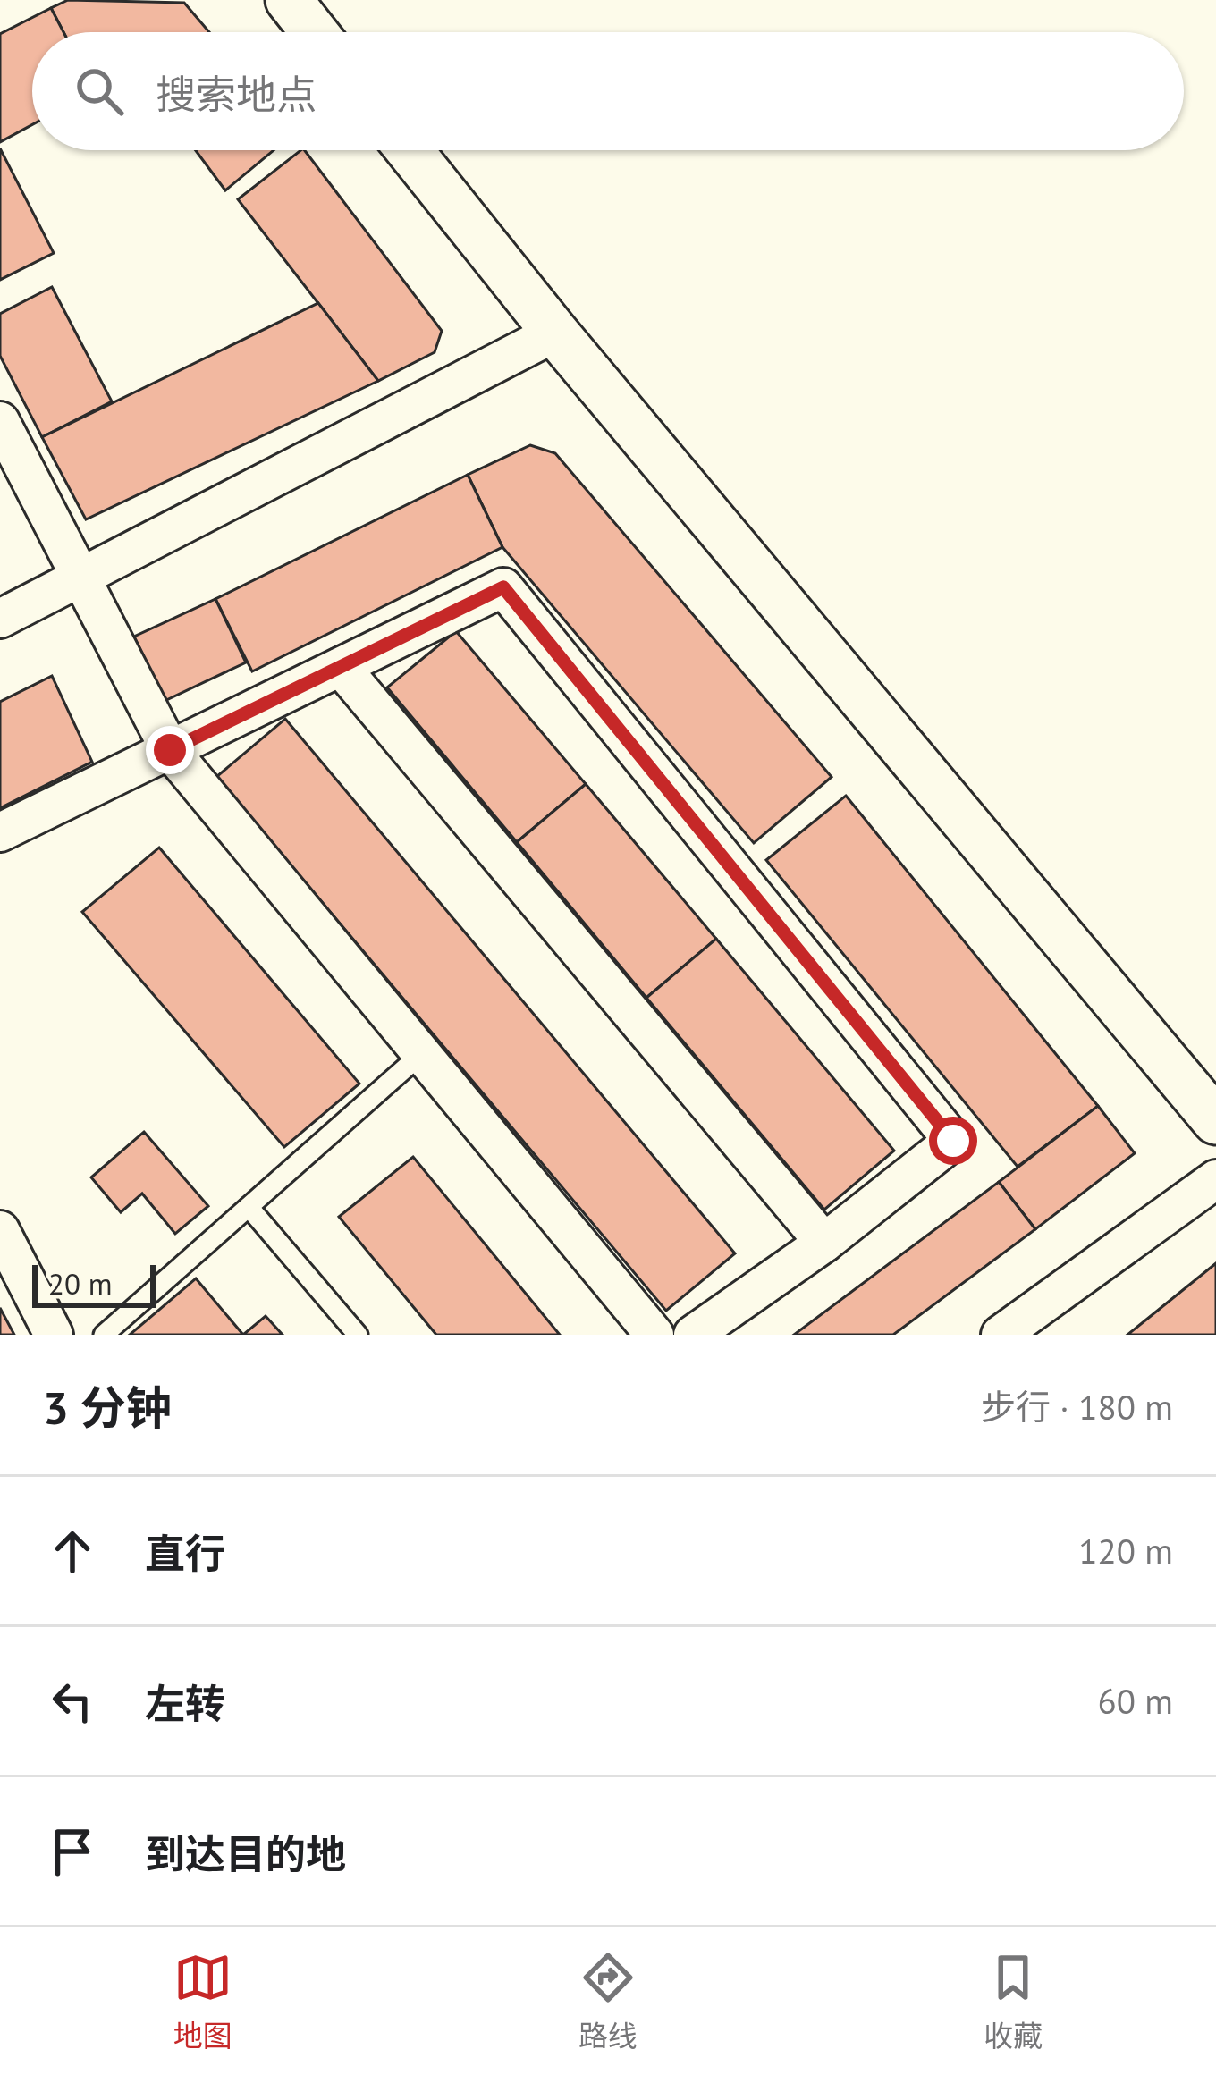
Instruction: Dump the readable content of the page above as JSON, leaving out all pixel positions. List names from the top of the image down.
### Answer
{
  "scale_bar": "20 m",
  "page": {
    "search": "搜索地点",
    "scale": "20 m",
    "heading": ["3 分钟", "步行 · 180 m"],
    "list": [
      ["直行", "120 m"],
      ["左转", "60 m"],
      "到达目的地"
    ],
    "nav": ["地图", "路线", "收藏"]
  }
}
